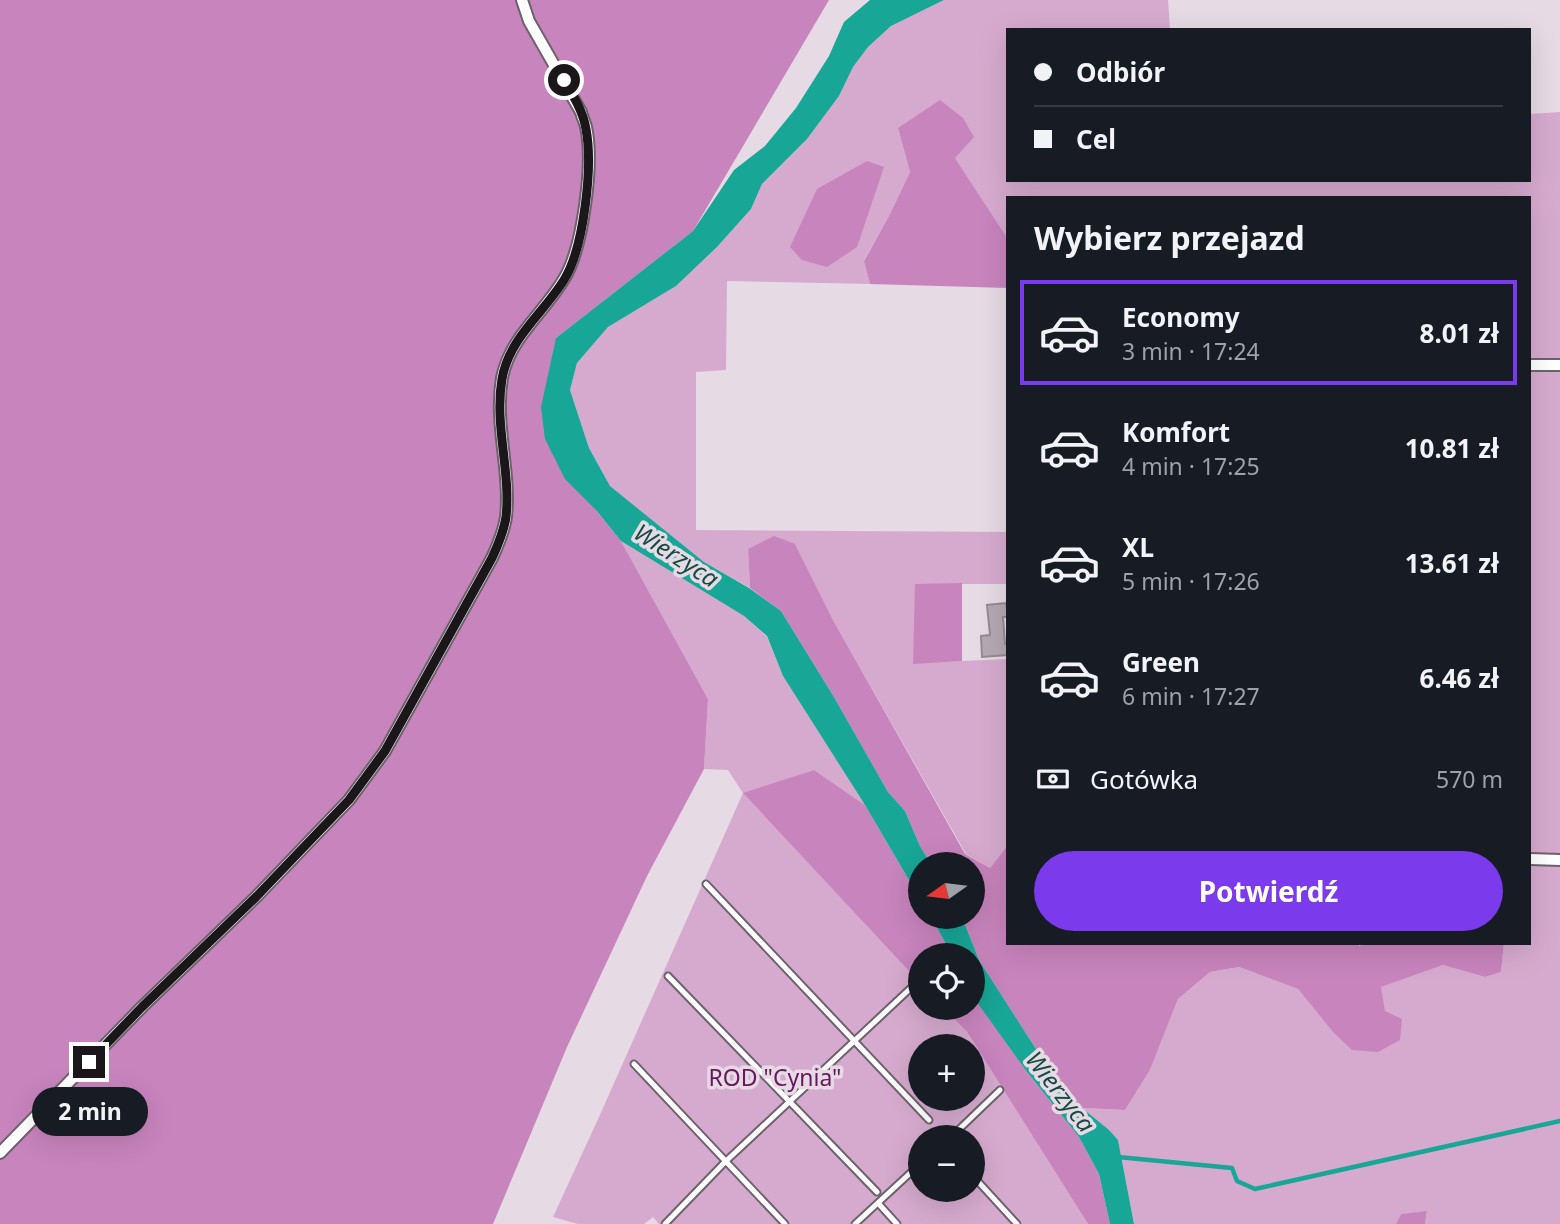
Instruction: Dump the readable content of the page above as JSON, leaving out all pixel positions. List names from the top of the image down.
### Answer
{
  "water": ["Wierzyca"],
  "parks": ["ROD \"Cynia\""],
  "north": "left",
  "page": {
    "banner": ["Odbiór", "Cel"],
    "heading": "Wybierz przejazd",
    "list": [
      {
        "name": "Economy",
        "note": "3 min · 17:24",
        "value": "8.01 zł"
      },
      {
        "name": "Komfort",
        "note": "4 min · 17:25",
        "value": "10.81 zł"
      },
      {
        "name": "XL",
        "note": "5 min · 17:26",
        "value": "13.61 zł"
      },
      {
        "name": "Green",
        "note": "6 min · 17:27",
        "value": "6.46 zł"
      }
    ],
    "pay": ["Gotówka", "570 m"],
    "buttons": "Potwierdź",
    "map_buttons": ["+", "−"],
    "bubble": "2 min"
  }
}
